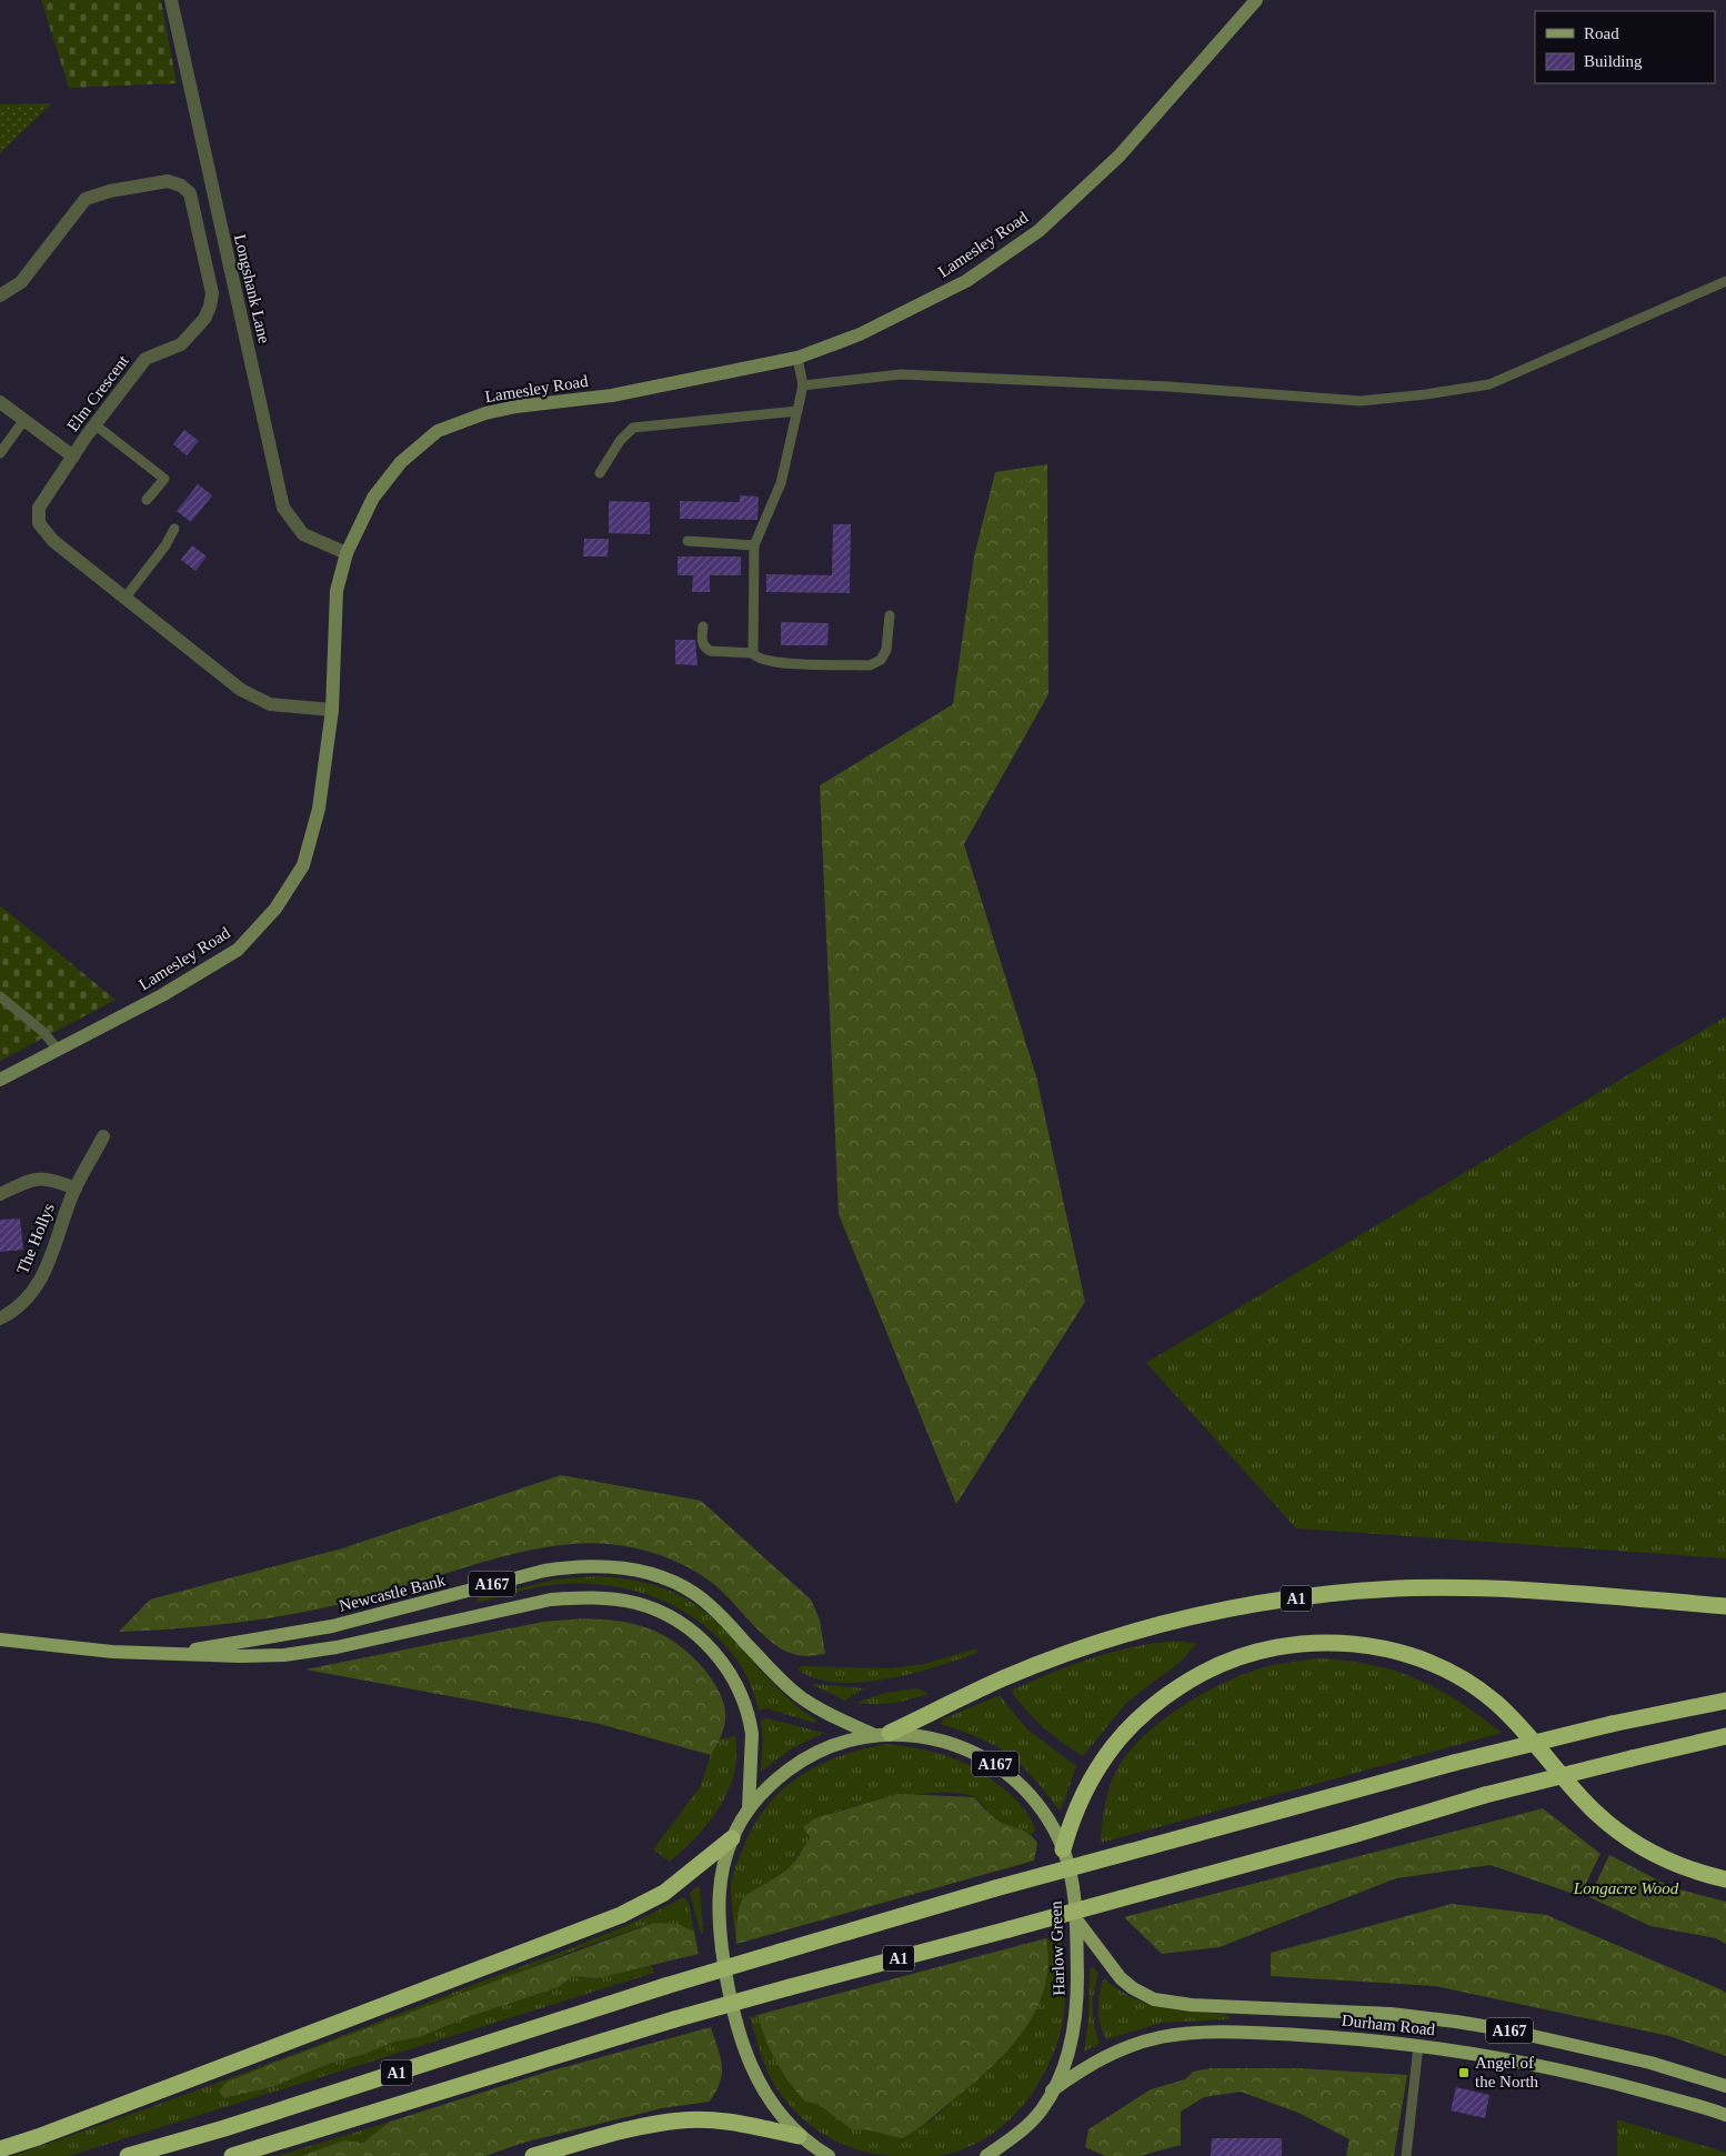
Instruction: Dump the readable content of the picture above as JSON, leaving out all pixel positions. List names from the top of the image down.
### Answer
{
  "streets": {
    "highway": ["A1"],
    "main road": [
      "A167",
      "Newcastle Bank",
      "Harlow Green",
      "Durham Road"
    ],
    "street": [
      "Lamesley Road",
      "Longshank Lane",
      "Elm Crescent",
      "The Hollys"
    ]
  },
  "crossings": [
    ["Lamesley Road", "Longshank Lane"],
    ["Lamesley Road", "Elm Crescent"],
    ["Newcastle Bank", "Harlow Green"],
    ["A1", "Harlow Green"],
    ["Harlow Green", "Durham Road"]
  ],
  "parks": ["Longacre Wood"],
  "places": {
    "transit": ["Angel of the North"]
  },
  "legend": ["Road", "Building"]
}
